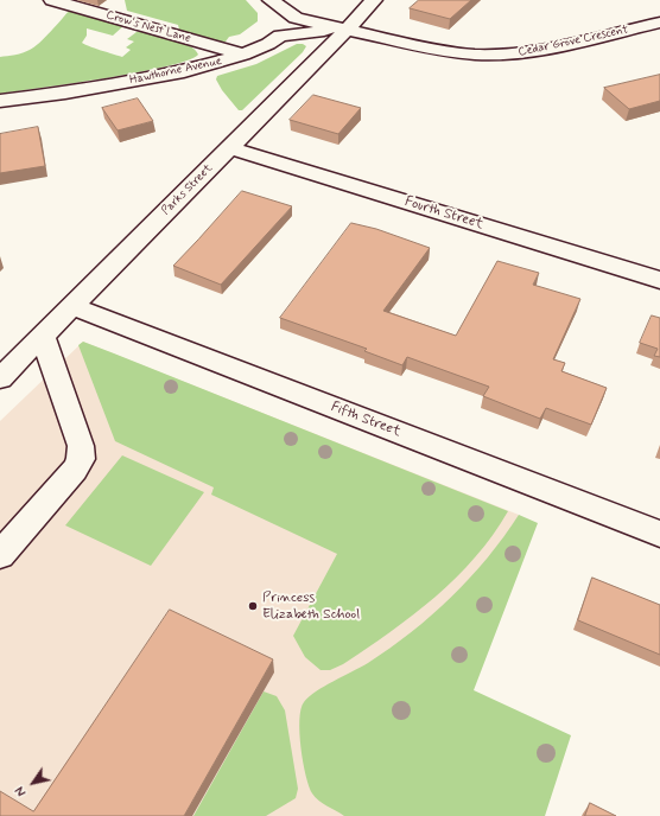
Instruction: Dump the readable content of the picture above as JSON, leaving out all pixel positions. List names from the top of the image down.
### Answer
{
  "streets": {
    "street": [
      "Crow's Nest Lane",
      "Cedar Grove Crescent",
      "Hawthorne Avenue",
      "Parks Street",
      "Fourth Street",
      "Fifth Street"
    ]
  },
  "crossings": [
    ["Crow's Nest Lane", "Hawthorne Avenue"],
    ["Cedar Grove Crescent", "Hawthorne Avenue"],
    ["Cedar Grove Crescent", "Parks Street"],
    ["Hawthorne Avenue", "Parks Street"],
    ["Parks Street", "Fourth Street"],
    ["Parks Street", "Fifth Street"]
  ],
  "places": ["Princess Elizabeth School"],
  "north": "bottom left"
}
